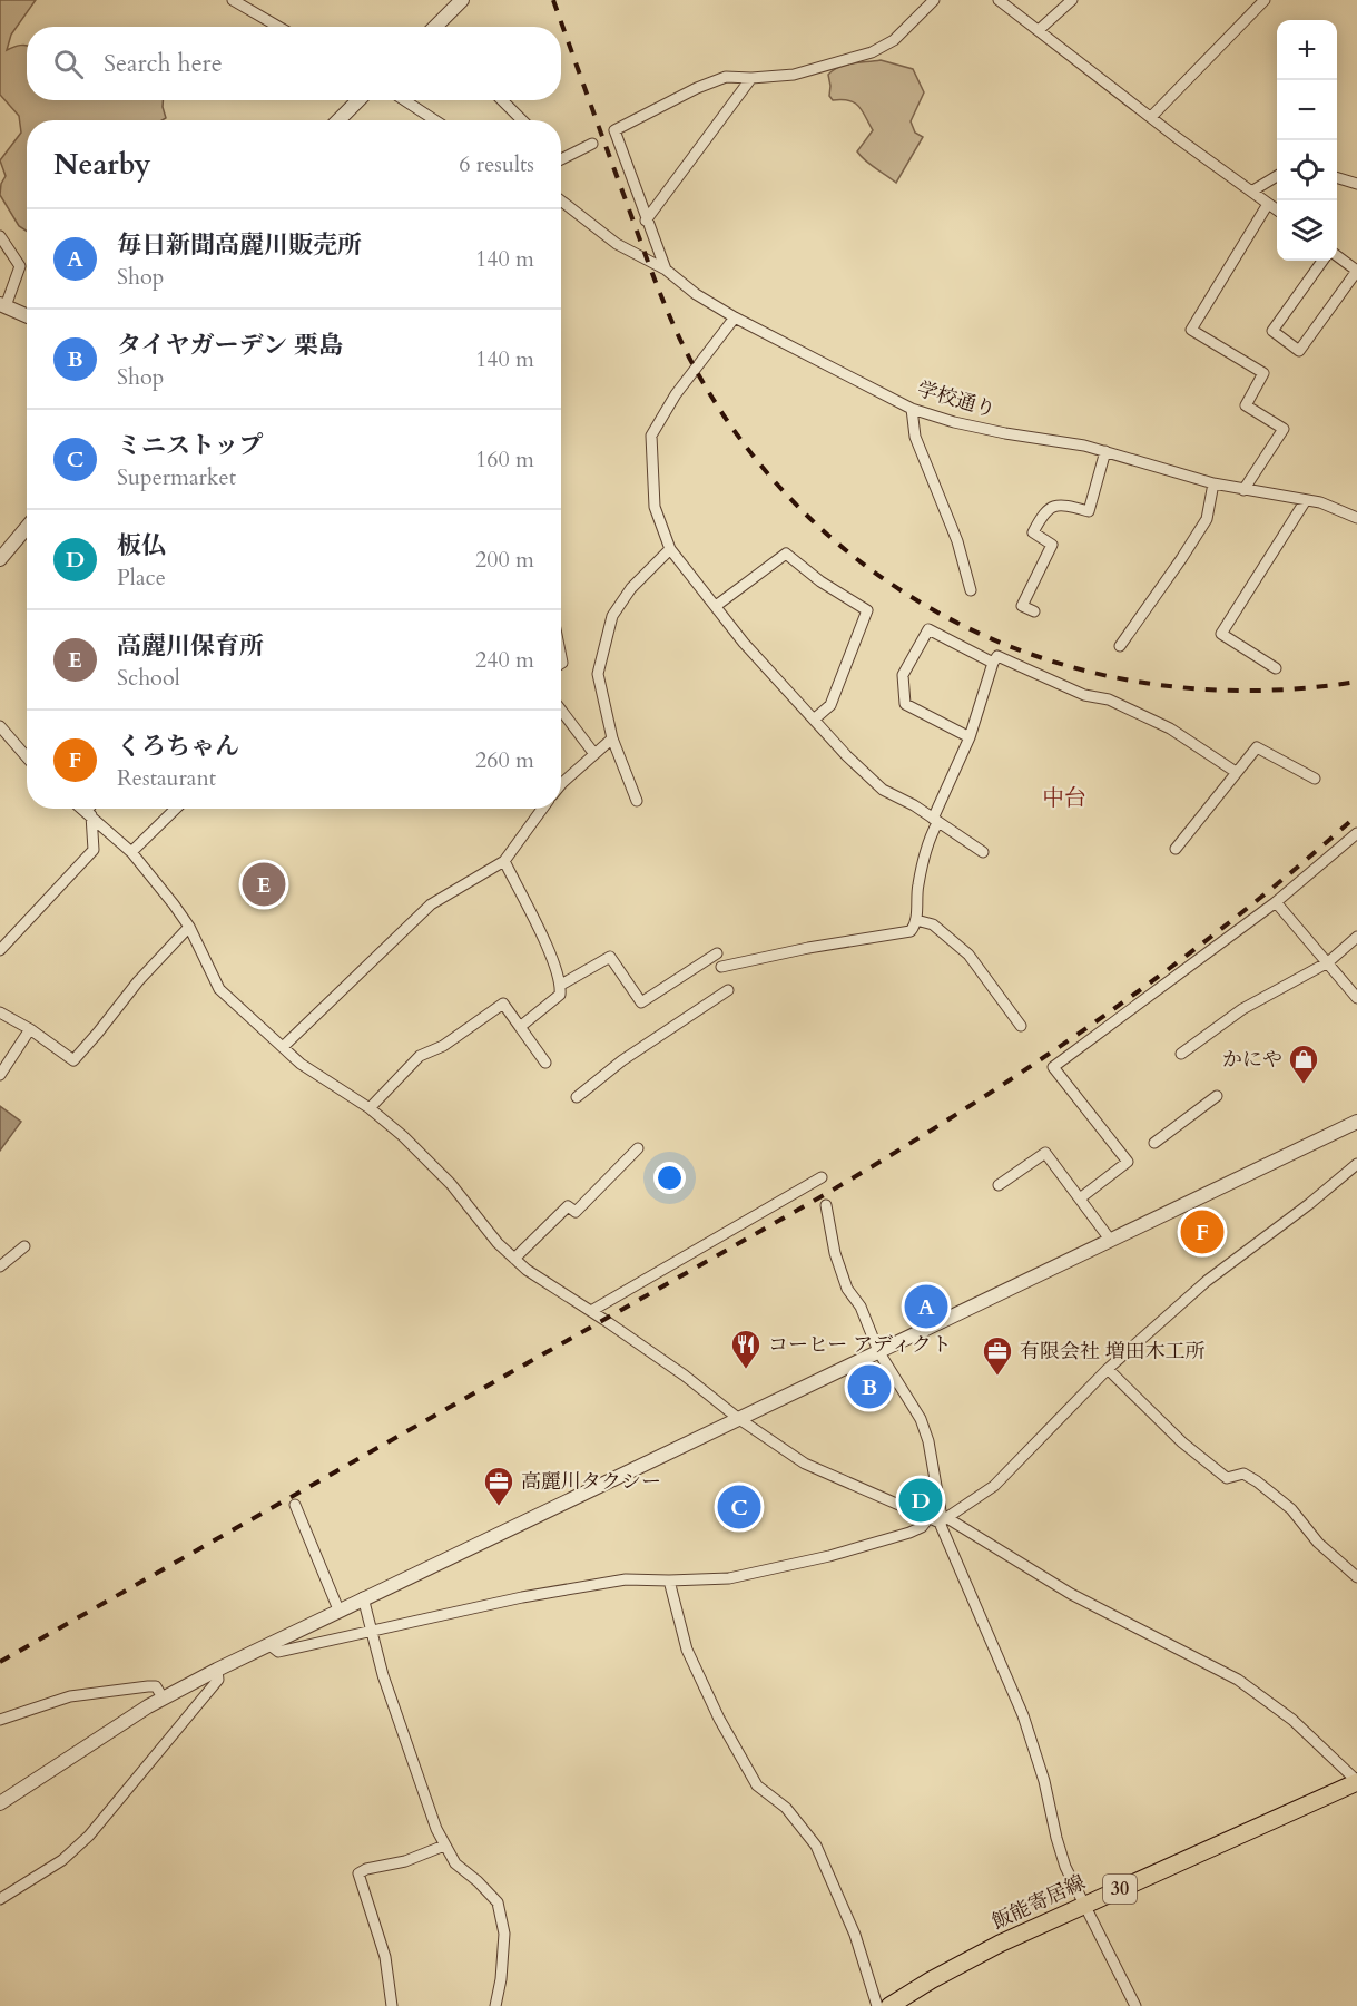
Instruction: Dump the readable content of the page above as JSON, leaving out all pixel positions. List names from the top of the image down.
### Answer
{
  "streets": {
    "main road": ["30", "飯能寄居線"],
    "street": ["学校通り"]
  },
  "districts": ["中台"],
  "places": {
    "shop": ["かにや"],
    "restaurant": ["コーヒー アディクト"],
    "office": ["有限会社 増田木工所", "高麗川タクシー"]
  },
  "page": {
    "map_buttons": ["+", "−"],
    "search": "Search here",
    "heading": ["Nearby", "6 results"],
    "list": [
      {
        "mark": "A",
        "name": "毎日新聞高麗川販売所",
        "note": "Shop",
        "value": "140 m"
      },
      {
        "mark": "B",
        "name": "タイヤガーデン 栗島",
        "note": "Shop",
        "value": "140 m"
      },
      {
        "mark": "C",
        "name": "ミニストップ",
        "note": "Supermarket",
        "value": "160 m"
      },
      {
        "mark": "D",
        "name": "板仏",
        "note": "Place",
        "value": "200 m"
      },
      {
        "mark": "E",
        "name": "高麗川保育所",
        "note": "School",
        "value": "240 m"
      },
      {
        "mark": "F",
        "name": "くろちゃん",
        "note": "Restaurant",
        "value": "260 m"
      }
    ],
    "pins": [
      "E",
      "F",
      "A",
      "B",
      "D",
      "C"
    ]
  }
}
